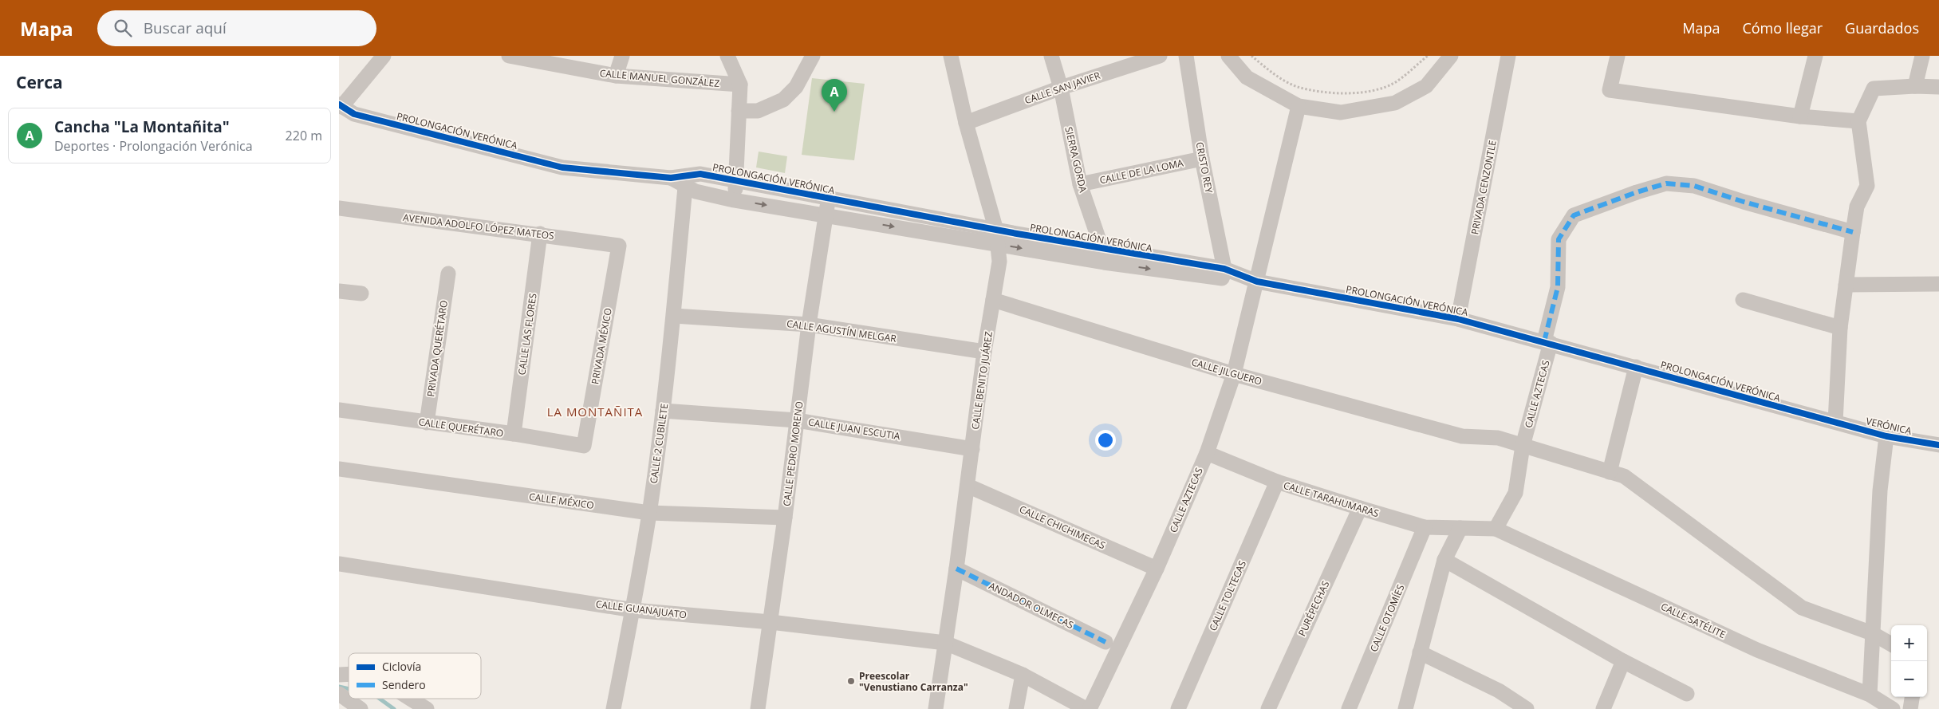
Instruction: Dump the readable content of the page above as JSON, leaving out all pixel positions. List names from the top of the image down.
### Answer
{
  "streets": {
    "street": [
      "CALLE MANUEL GONZÁLEZ",
      "CALLE SAN JAVIER",
      "PROLONGACIÓN VERÓNICA",
      "SIERRA GORDA",
      "CRISTO REY",
      "CALLE DE LA LOMA",
      "PRIVADA CENZONTLE",
      "AVENIDA ADOLFO LÓPEZ MATEOS",
      "CALLE AGUSTÍN MELGAR",
      "CALLE LAS FLORES",
      "PRIVADA MÉXICO",
      "PRIVADA QUERÉTARO",
      "CALLE JILGUERO",
      "CALLE BENITO JUÁREZ",
      "CALLE AZTECAS",
      "VERÓNICA",
      "CALLE QUERÉTARO",
      "CALLE JUAN ESCUTIA",
      "CALLE 2 CUBILETE",
      "CALLE PEDRO MORENO",
      "CALLE TARAHUMARAS",
      "CALLE MÉXICO",
      "CALLE CHICHIMECAS",
      "CALLE TOLTECAS",
      "ANDADOR OLMECAS",
      "PURÉPECHAS",
      "CALLE GUANAJUATO",
      "CALLE OTOMÍES",
      "CALLE SATÉLITE"
    ]
  },
  "crossings": [
    ["CALLE SAN JAVIER", "SIERRA GORDA"],
    ["CALLE SAN JAVIER", "CALLE BENITO JUÁREZ"],
    ["PROLONGACIÓN VERÓNICA", "SIERRA GORDA"],
    ["PROLONGACIÓN VERÓNICA", "CRISTO REY"],
    ["PROLONGACIÓN VERÓNICA", "PRIVADA CENZONTLE"],
    ["PROLONGACIÓN VERÓNICA", "CALLE BENITO JUÁREZ"],
    ["PROLONGACIÓN VERÓNICA", "CALLE AZTECAS"],
    ["PROLONGACIÓN VERÓNICA", "VERÓNICA"],
    ["PROLONGACIÓN VERÓNICA", "CALLE 2 CUBILETE"],
    ["PROLONGACIÓN VERÓNICA", "CALLE PEDRO MORENO"],
    ["SIERRA GORDA", "CALLE DE LA LOMA"],
    ["CRISTO REY", "CALLE DE LA LOMA"],
    ["AVENIDA ADOLFO LÓPEZ MATEOS", "CALLE LAS FLORES"],
    ["AVENIDA ADOLFO LÓPEZ MATEOS", "PRIVADA MÉXICO"],
    ["CALLE AGUSTÍN MELGAR", "CALLE BENITO JUÁREZ"],
    ["CALLE AGUSTÍN MELGAR", "CALLE 2 CUBILETE"],
    ["CALLE AGUSTÍN MELGAR", "CALLE PEDRO MORENO"],
    ["CALLE LAS FLORES", "CALLE QUERÉTARO"],
    ["PRIVADA MÉXICO", "CALLE QUERÉTARO"],
    ["PRIVADA QUERÉTARO", "CALLE QUERÉTARO"],
    ["CALLE JILGUERO", "CALLE BENITO JUÁREZ"],
    ["CALLE JILGUERO", "CALLE AZTECAS"],
    ["CALLE BENITO JUÁREZ", "CALLE JUAN ESCUTIA"],
    ["CALLE BENITO JUÁREZ", "CALLE CHICHIMECAS"],
    ["CALLE BENITO JUÁREZ", "ANDADOR OLMECAS"],
    ["CALLE BENITO JUÁREZ", "CALLE GUANAJUATO"],
    ["CALLE AZTECAS", "CALLE TARAHUMARAS"],
    ["CALLE AZTECAS", "CALLE CHICHIMECAS"],
    ["CALLE AZTECAS", "CALLE SATÉLITE"],
    ["CALLE JUAN ESCUTIA", "CALLE 2 CUBILETE"],
    ["CALLE JUAN ESCUTIA", "CALLE PEDRO MORENO"],
    ["CALLE 2 CUBILETE", "CALLE MÉXICO"],
    ["CALLE 2 CUBILETE", "CALLE GUANAJUATO"],
    ["CALLE PEDRO MORENO", "CALLE MÉXICO"],
    ["CALLE PEDRO MORENO", "CALLE GUANAJUATO"],
    ["CALLE TARAHUMARAS", "CALLE TOLTECAS"],
    ["CALLE TARAHUMARAS", "PURÉPECHAS"],
    ["CALLE TARAHUMARAS", "CALLE OTOMÍES"]
  ],
  "districts": ["LA MONTAÑITA"],
  "places": ["Preescolar \"Venustiano Carranza\""],
  "legend": ["Ciclovía", "Sendero"],
  "page": {
    "header": "Mapa",
    "search": "Buscar aquí",
    "nav": ["Mapa", "Cómo llegar", "Guardados"],
    "heading": "Cerca",
    "pins": "A",
    "list": [
      {
        "mark": "A",
        "name": "Cancha \"La Montañita\"",
        "note": "Deportes · Prolongación Verónica",
        "value": "220 m"
      }
    ],
    "map_buttons": ["+", "−"]
  }
}
